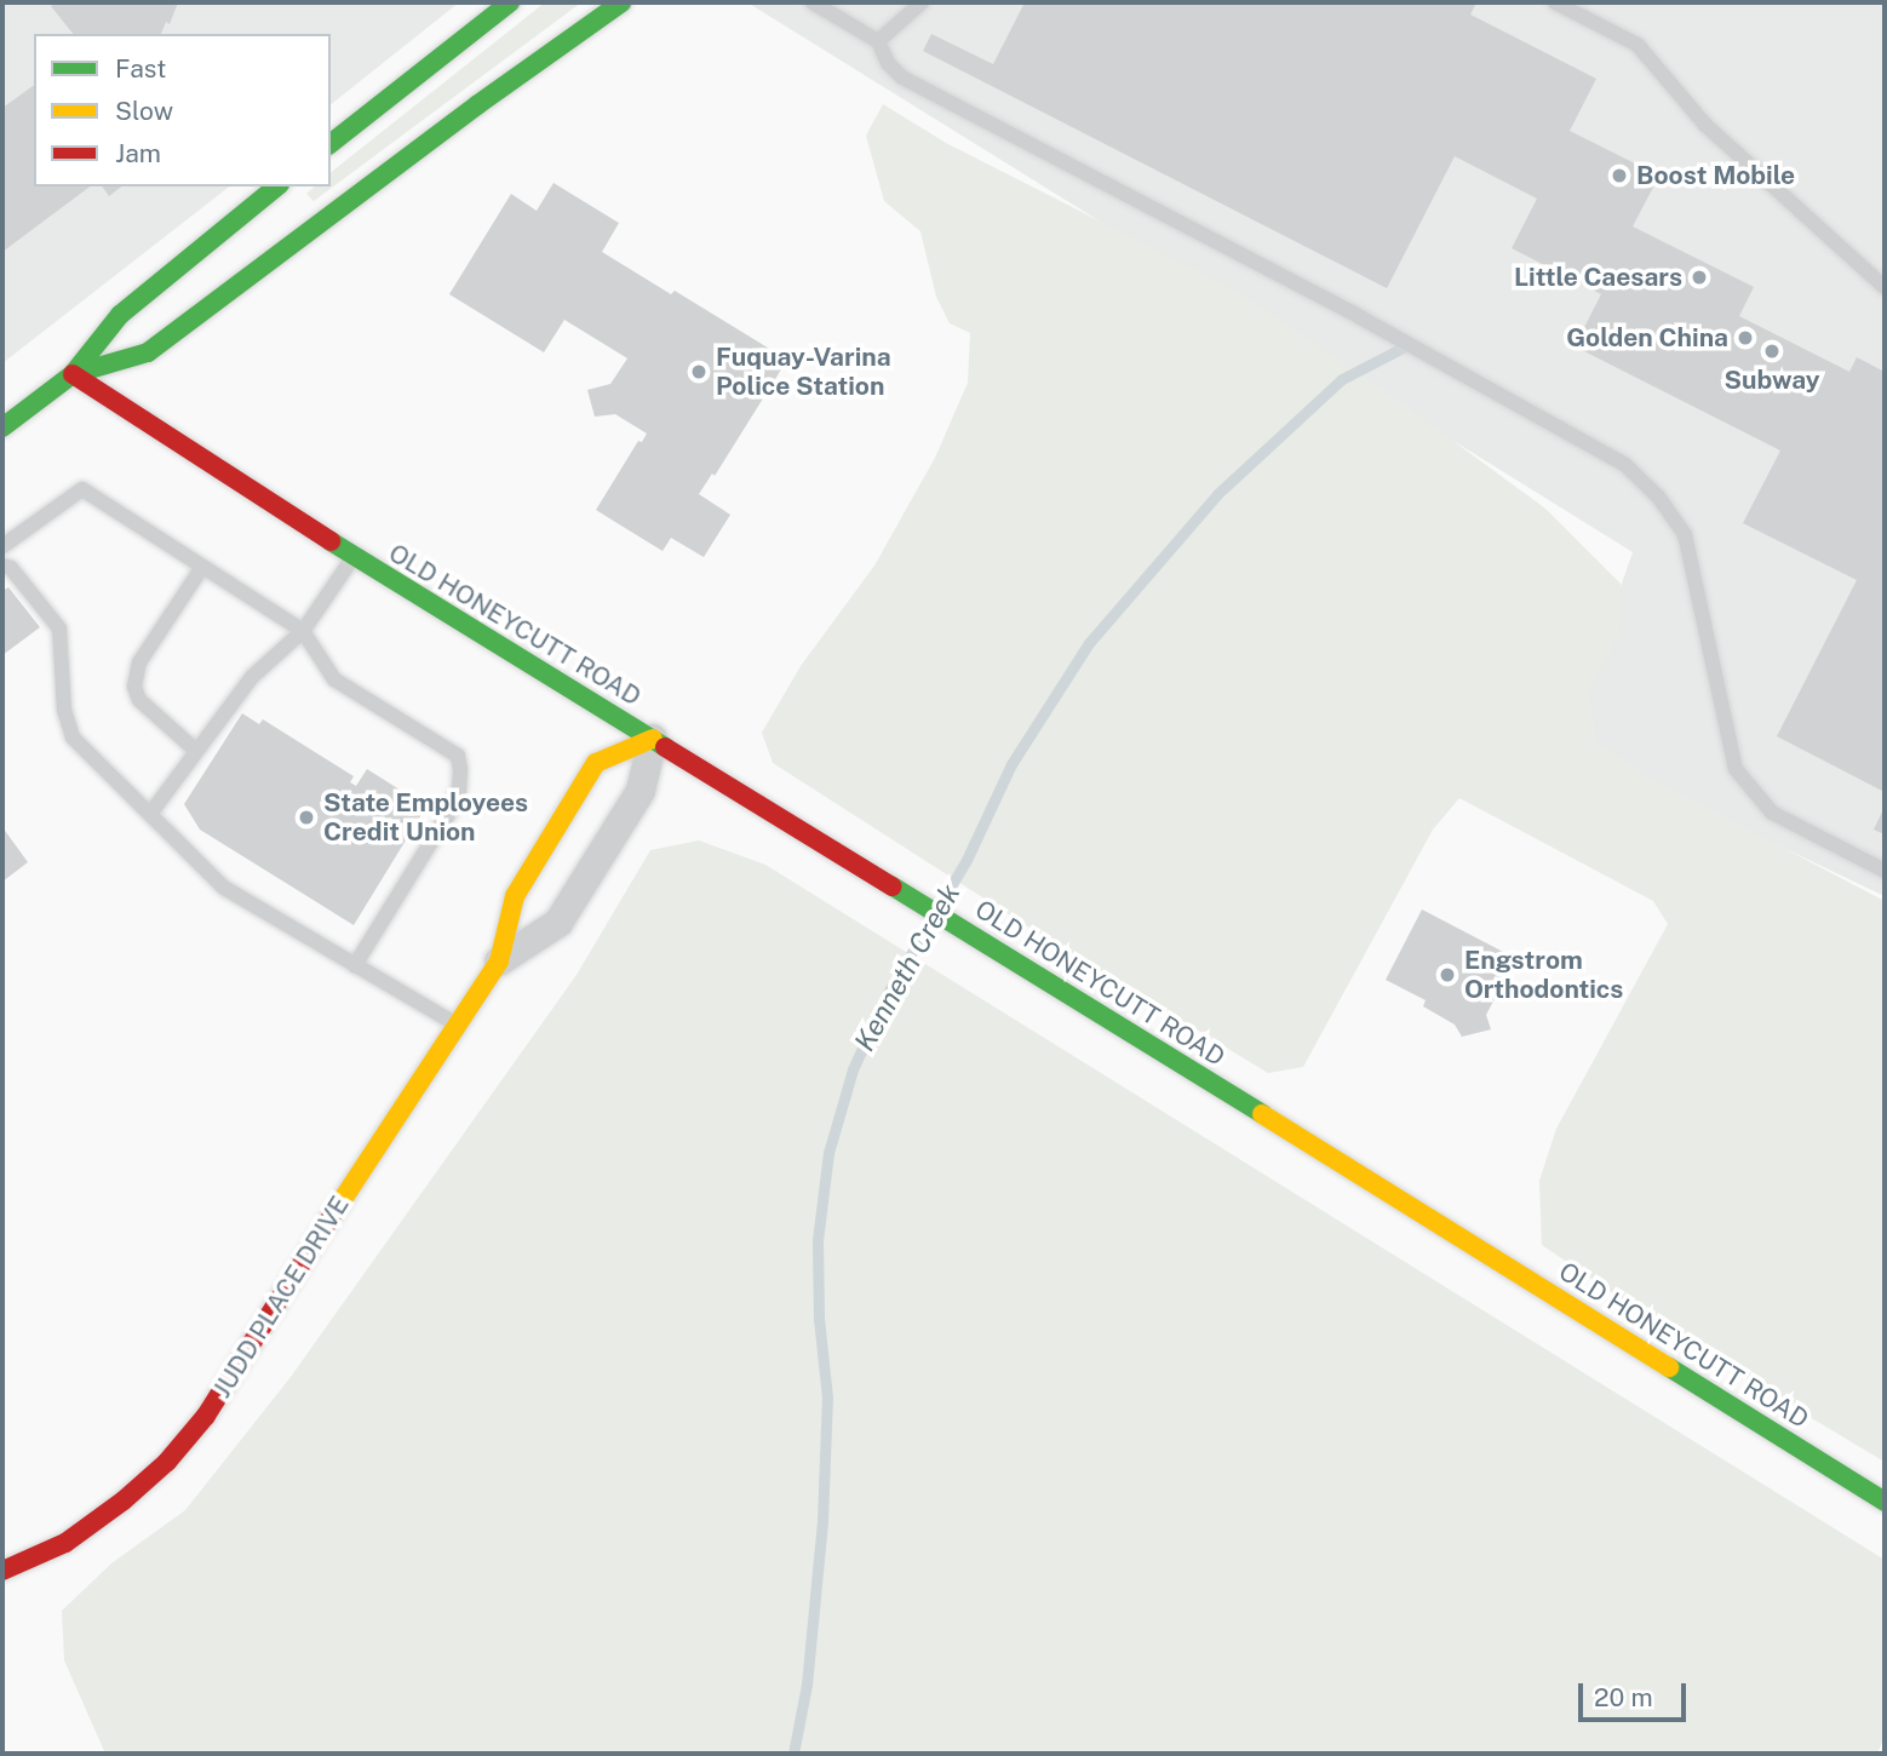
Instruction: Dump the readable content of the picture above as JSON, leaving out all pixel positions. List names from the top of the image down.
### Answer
{
  "streets": {
    "main road": ["OLD HONEYCUTT ROAD", "JUDD PLACE DRIVE"]
  },
  "crossings": [
    ["OLD HONEYCUTT ROAD", "JUDD PLACE DRIVE"]
  ],
  "water": ["Kenneth Creek"],
  "places": [
    "Boost Mobile",
    "Little Caesars",
    "Golden China",
    "Subway",
    "Fuquay-Varina Police Station",
    "State Employees Credit Union",
    "Engstrom Orthodontics"
  ],
  "legend": ["Fast", "Slow", "Jam"],
  "scale_bar": "20 m"
}
